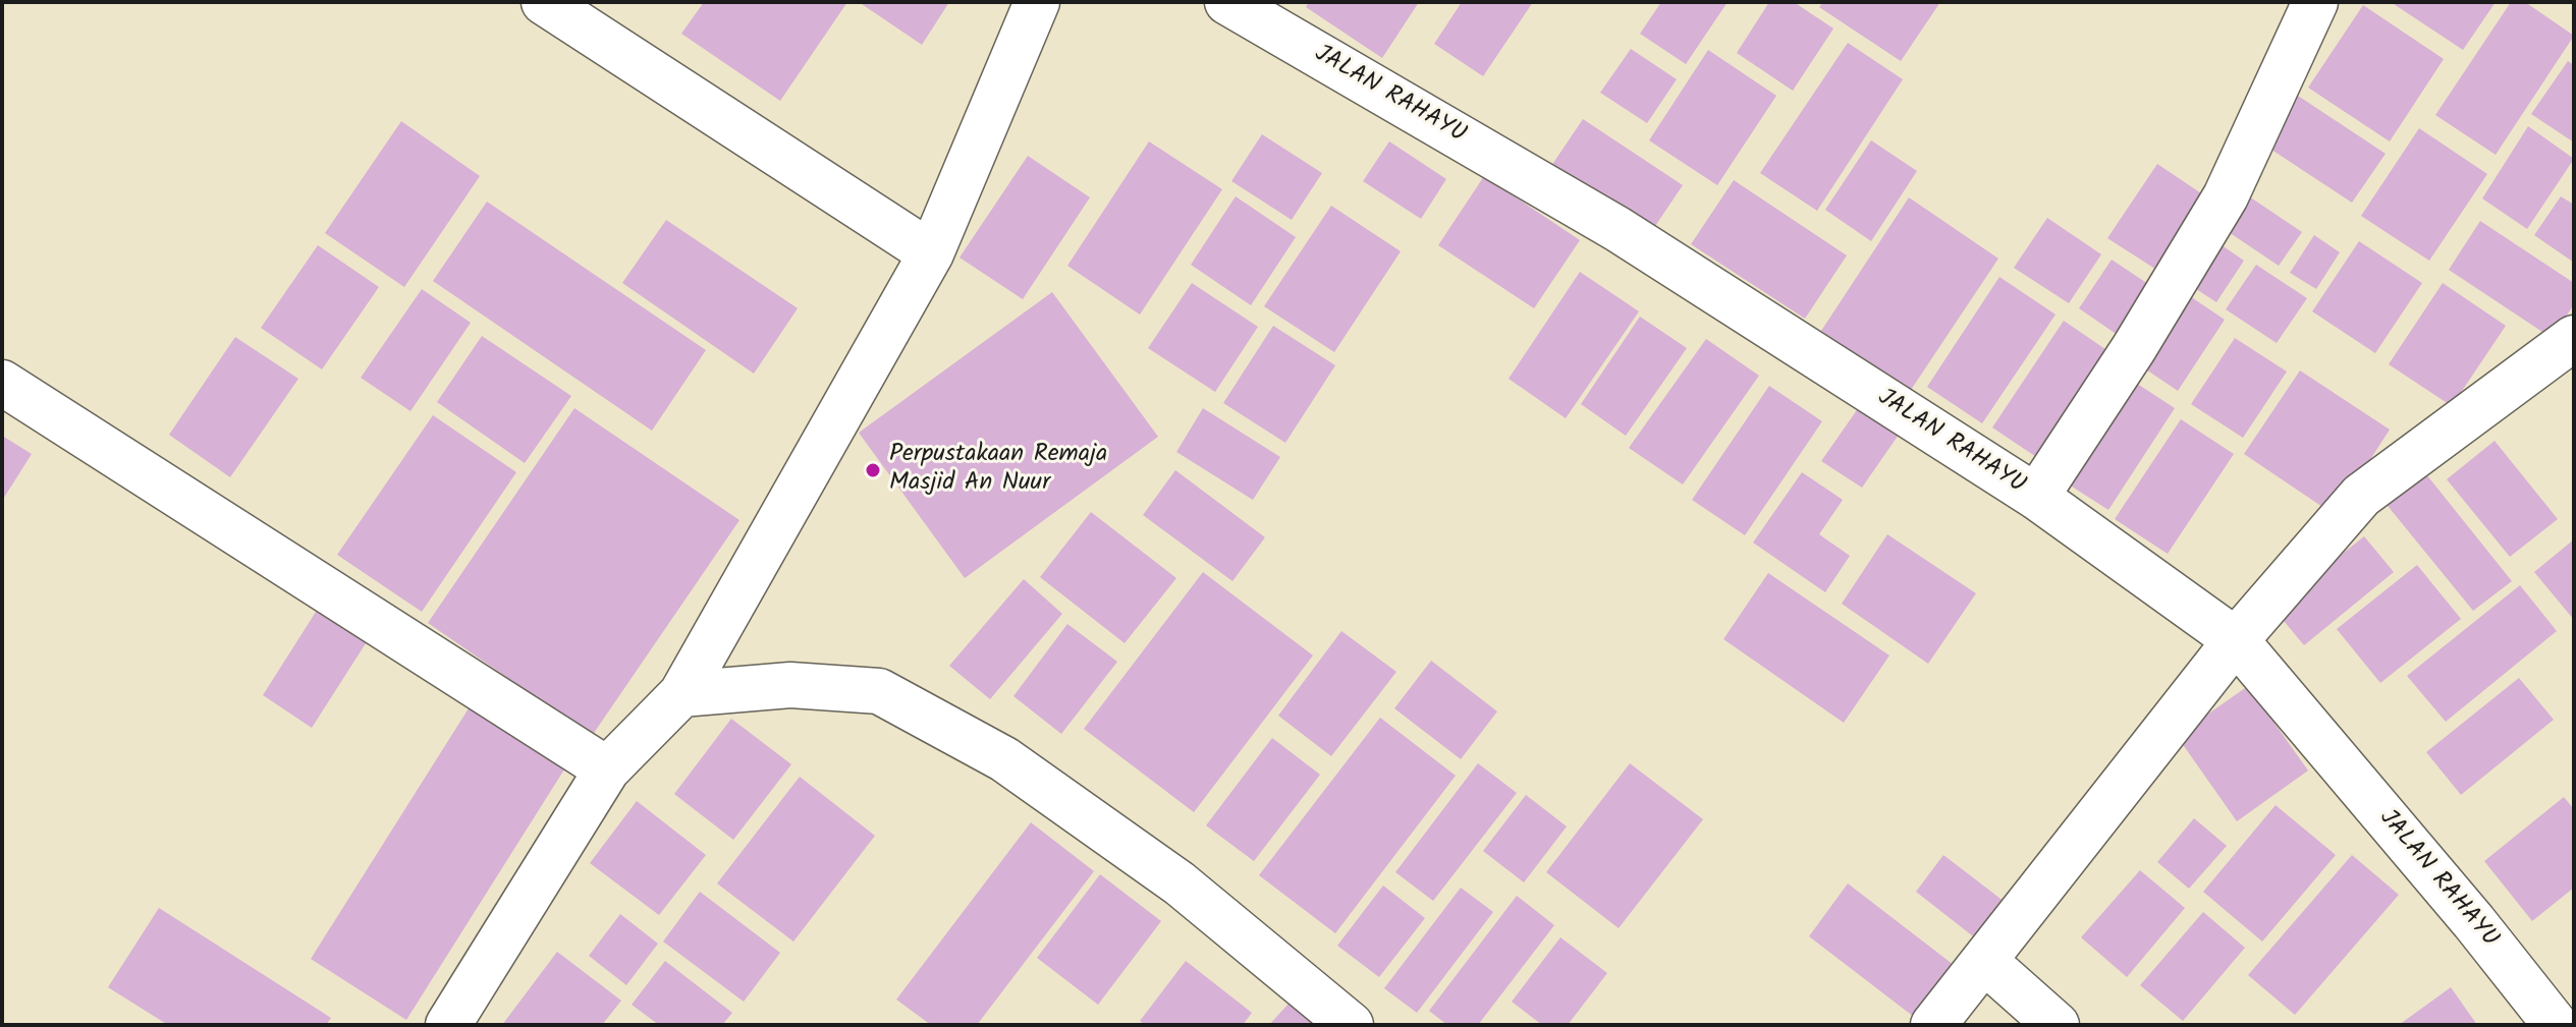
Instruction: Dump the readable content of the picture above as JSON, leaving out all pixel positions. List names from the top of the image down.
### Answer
{
  "streets": {
    "street": ["JALAN RAHAYU"]
  },
  "places": ["Perpustakaan Remaja Masjid An Nuur"]
}
